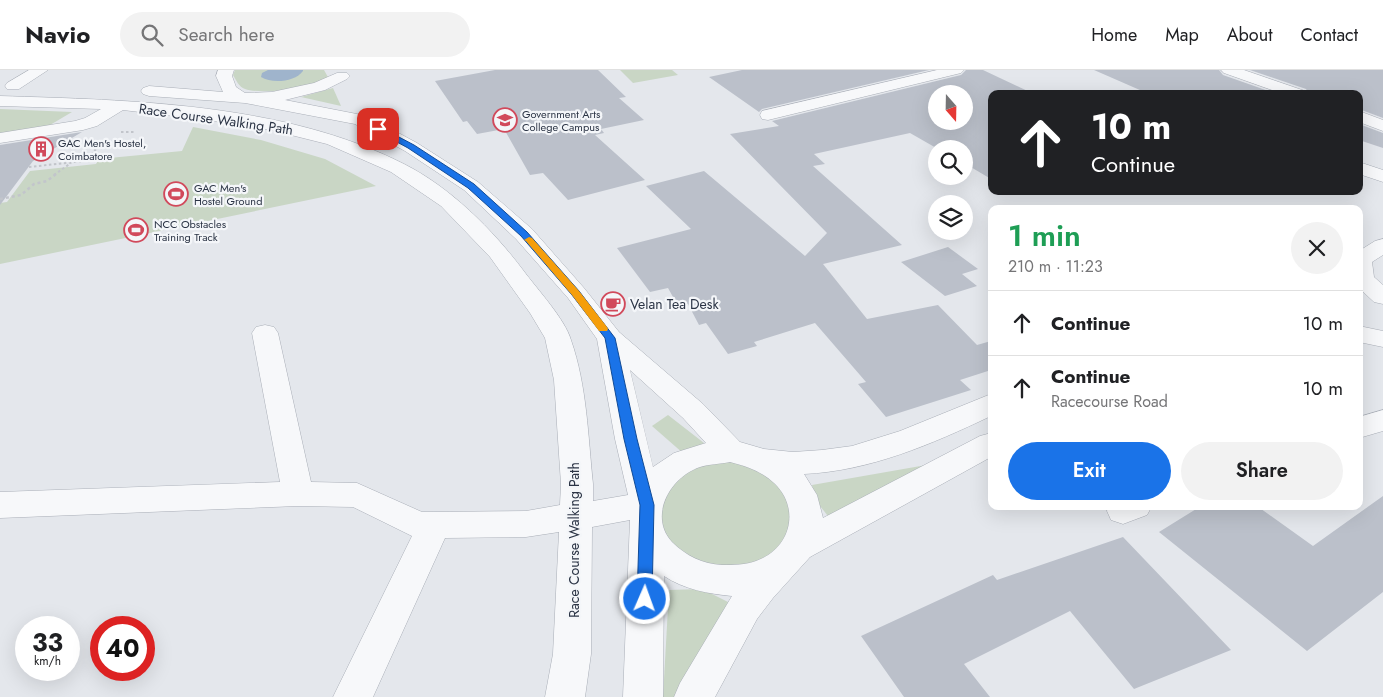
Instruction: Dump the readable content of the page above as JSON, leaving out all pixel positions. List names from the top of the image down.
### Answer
{
  "streets": {
    "street": ["Race Course Walking Path"]
  },
  "places": {
    "school or university": ["Government Arts College Campus"],
    "building": ["GAC Men's Hostel, Coimbatore"],
    "sports": ["GAC Men's Hostel Ground", "NCC Obstacles Training Track"],
    "cafe": ["Velan Tea Desk"]
  },
  "north": "bottom",
  "page": {
    "header": "Navio",
    "search": "Search here",
    "nav": [
      "Home",
      "Map",
      "About",
      "Contact"
    ],
    "turn": ["10 m", "Continue"],
    "heading": ["1 min", "210 m · 11:23"],
    "list": [
      {
        "name": "Continue",
        "value": "10 m"
      },
      {
        "name": "Continue",
        "note": "Racecourse Road",
        "value": "10 m"
      }
    ],
    "buttons": ["Exit", "Share"],
    "speed": "33 km/h",
    "limit": "40"
  }
}
